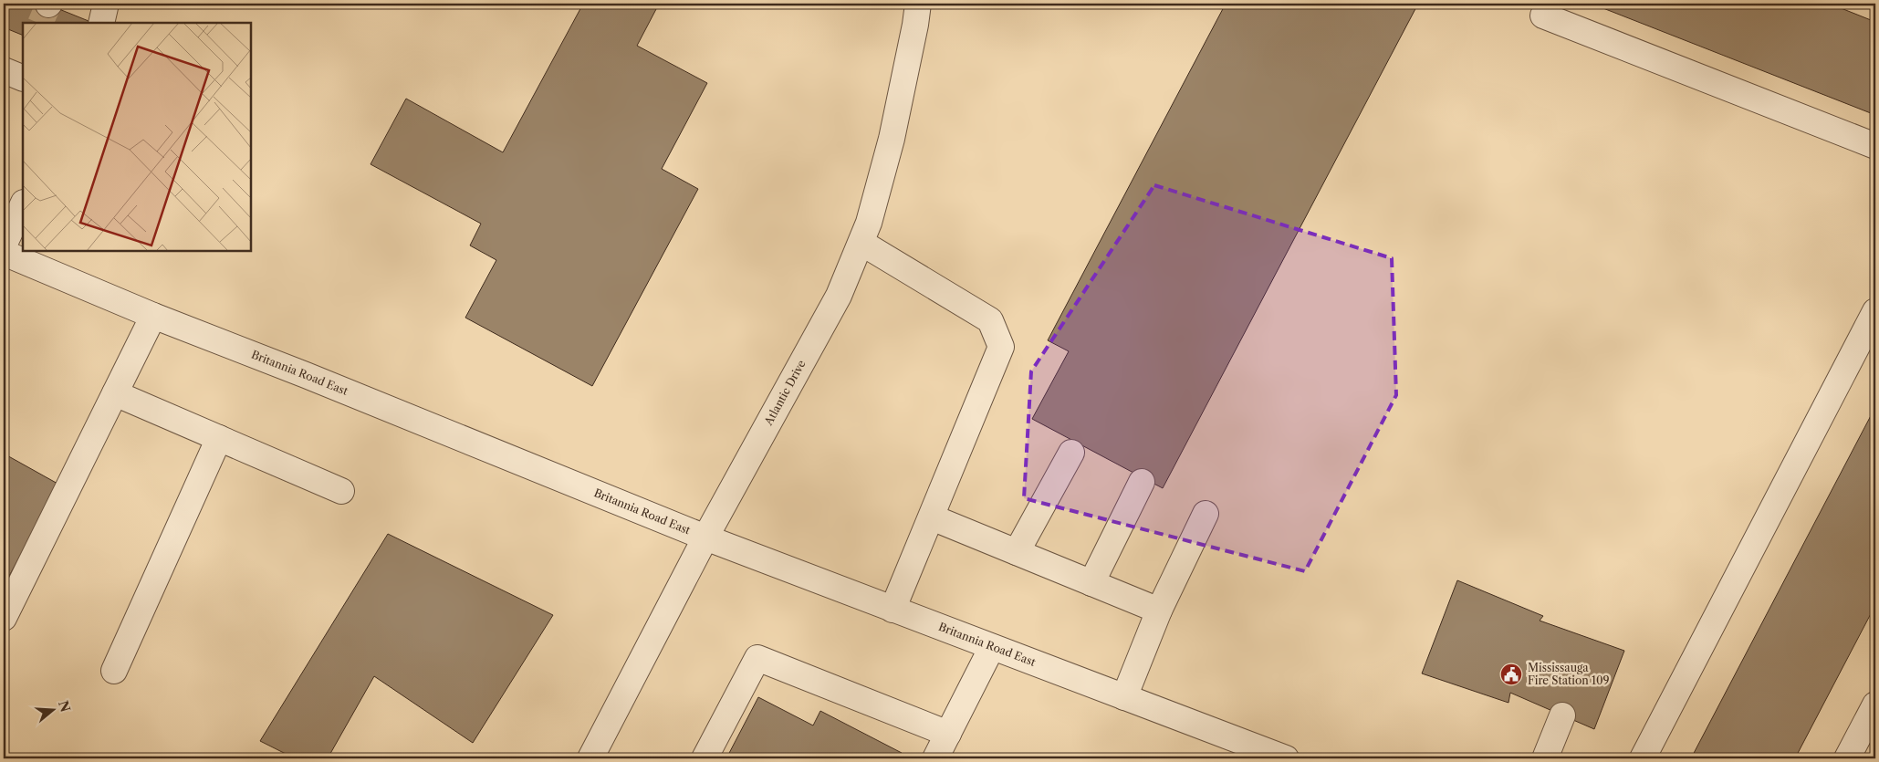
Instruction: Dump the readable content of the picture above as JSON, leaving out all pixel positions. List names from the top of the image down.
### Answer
{
  "streets": {
    "street": ["Britannia Road East", "Atlantic Drive"]
  },
  "crossings": [
    ["Britannia Road East", "Atlantic Drive"]
  ],
  "places": {
    "public building": ["Mississauga Fire Station 109"]
  },
  "north": "right"
}
